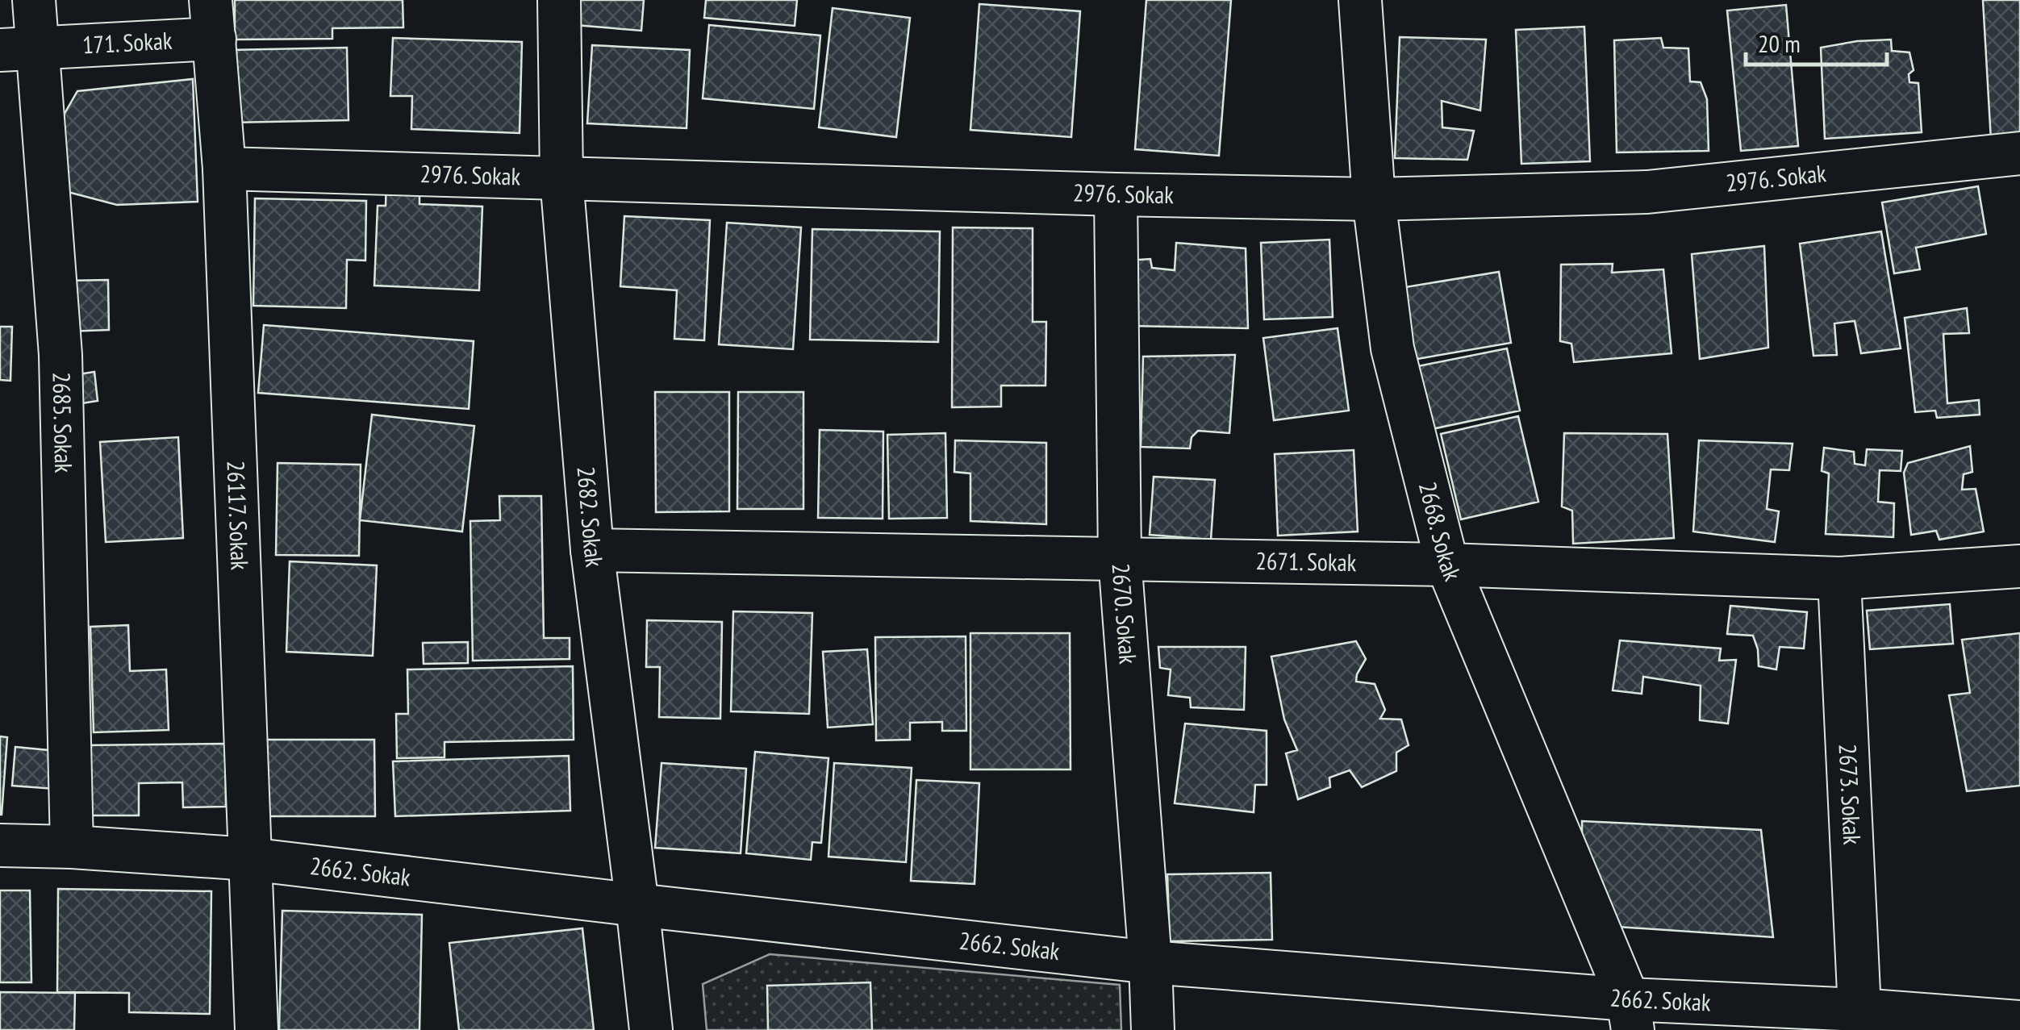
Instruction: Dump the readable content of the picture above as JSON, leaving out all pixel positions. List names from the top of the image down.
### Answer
{
  "streets": {
    "street": [
      "171. Sokak",
      "2976. Sokak",
      "2685. Sokak",
      "26117. Sokak",
      "2682. Sokak",
      "2668. Sokak",
      "2671. Sokak",
      "2670. Sokak",
      "2673. Sokak",
      "2662. Sokak"
    ]
  },
  "crossings": [
    ["171. Sokak", "2685. Sokak"],
    ["171. Sokak", "26117. Sokak"],
    ["2976. Sokak", "26117. Sokak"],
    ["2976. Sokak", "2682. Sokak"],
    ["2976. Sokak", "2668. Sokak"],
    ["2976. Sokak", "2670. Sokak"],
    ["2685. Sokak", "2662. Sokak"],
    ["26117. Sokak", "2662. Sokak"],
    ["2682. Sokak", "2671. Sokak"],
    ["2682. Sokak", "2662. Sokak"],
    ["2668. Sokak", "2671. Sokak"],
    ["2668. Sokak", "2662. Sokak"],
    ["2671. Sokak", "2670. Sokak"],
    ["2671. Sokak", "2673. Sokak"],
    ["2670. Sokak", "2662. Sokak"],
    ["2673. Sokak", "2662. Sokak"]
  ],
  "scale_bar": "20 m"
}
